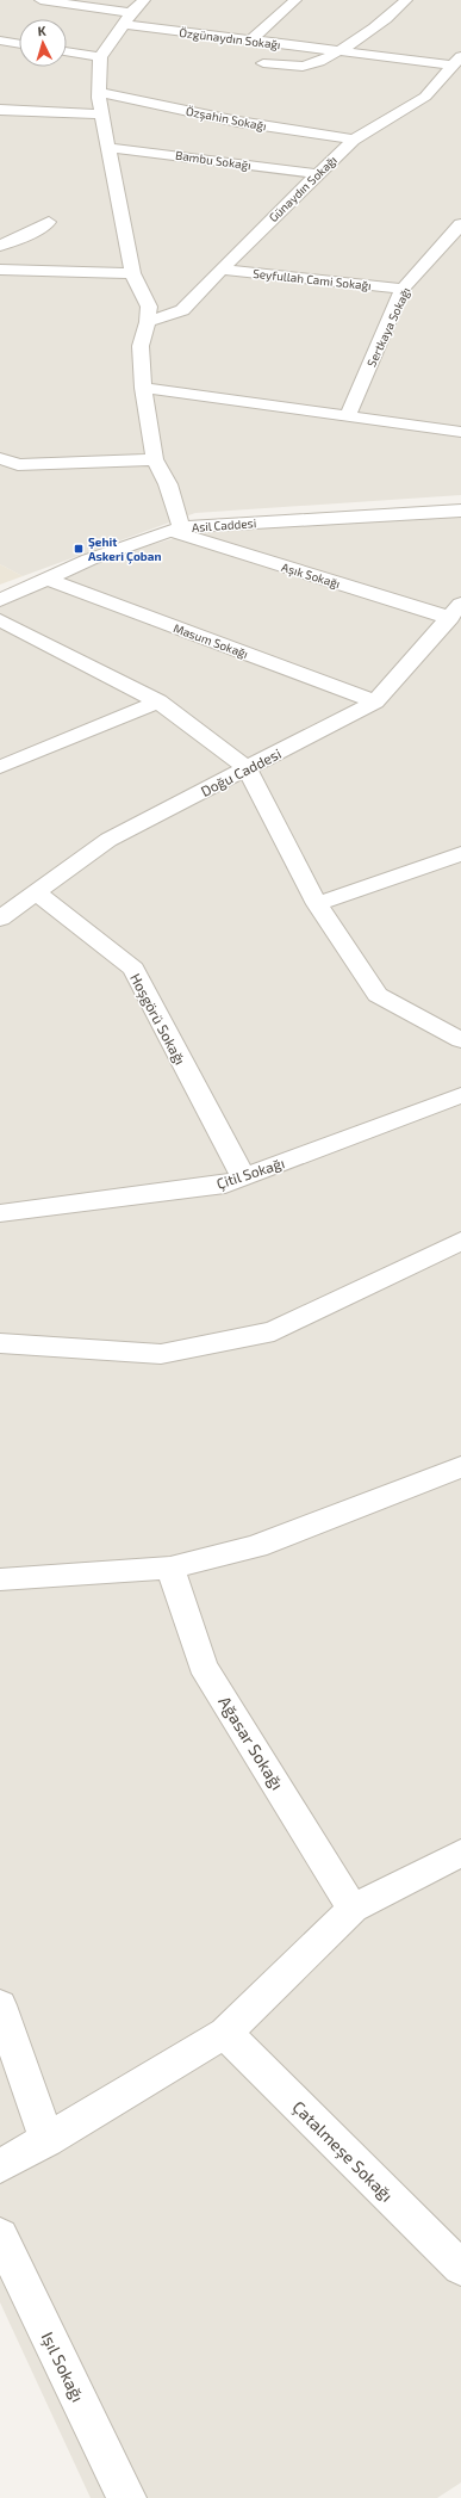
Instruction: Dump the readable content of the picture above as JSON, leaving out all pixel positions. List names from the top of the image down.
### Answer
{
  "streets": {
    "street": [
      "Özgünaydın Sokağı",
      "Özşahin Sokağı",
      "Bambu Sokağı",
      "Günaydın Sokağı",
      "Seyfullah Cami Sokağı",
      "Sertkaya Sokağı",
      "Asil Caddesi",
      "Aşık Sokağı",
      "Masum Sokağı",
      "Doğu Caddesi",
      "Hoşgörü Sokağı",
      "Çitil Sokağı",
      "Ağasar Sokağı",
      "Çatalmeşe Sokağı",
      "Işıl Sokağı"
    ]
  },
  "crossings": [
    ["Özgünaydın Sokağı", "Günaydın Sokağı"],
    ["Özşahin Sokağı", "Günaydın Sokağı"],
    ["Bambu Sokağı", "Günaydın Sokağı"],
    ["Günaydın Sokağı", "Seyfullah Cami Sokağı"],
    ["Seyfullah Cami Sokağı", "Sertkaya Sokağı"],
    ["Asil Caddesi", "Aşık Sokağı"],
    ["Asil Caddesi", "Masum Sokağı"],
    ["Aşık Sokağı", "Doğu Caddesi"],
    ["Masum Sokağı", "Doğu Caddesi"],
    ["Doğu Caddesi", "Hoşgörü Sokağı"],
    ["Hoşgörü Sokağı", "Çitil Sokağı"]
  ],
  "places": {
    "transit": ["Şehit Askeri Çoban"]
  },
  "north": "top"
}
